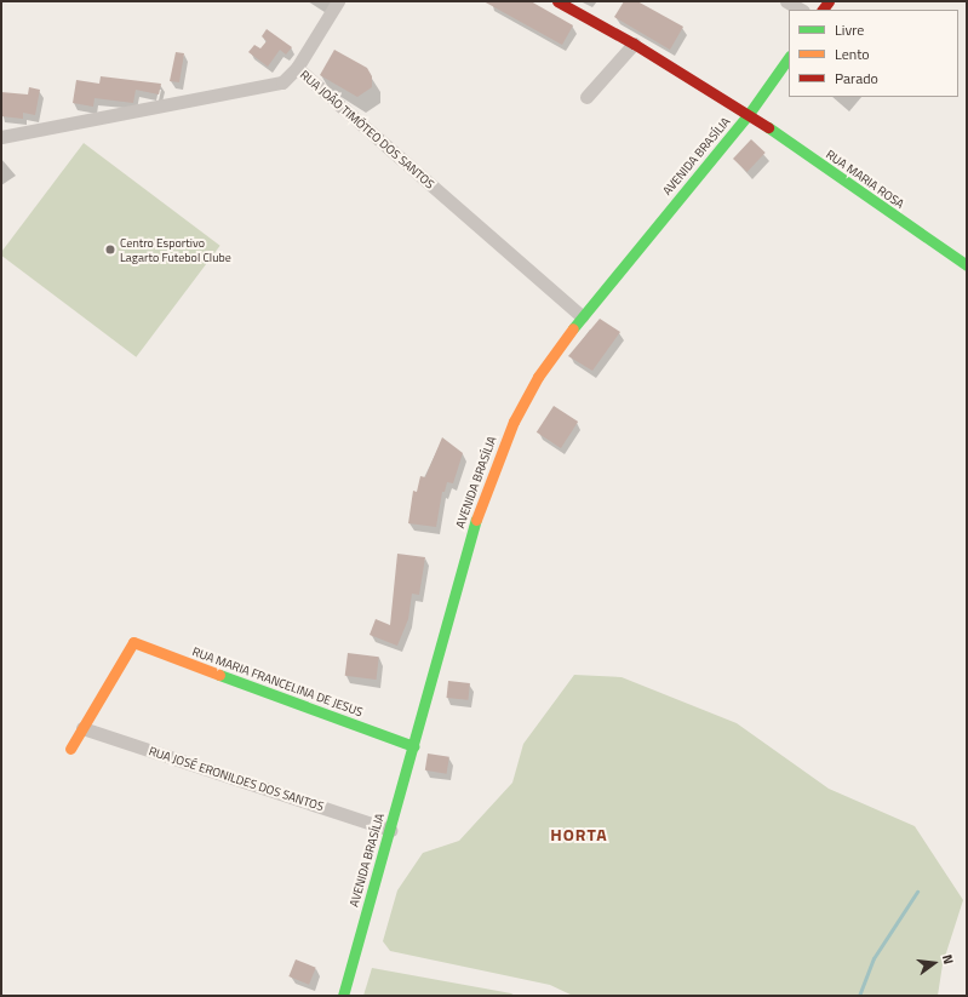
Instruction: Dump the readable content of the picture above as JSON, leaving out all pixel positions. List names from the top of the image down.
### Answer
{
  "streets": {
    "main road": ["AVENIDA BRASÍLIA", "RUA MARIA ROSA", "RUA MARIA FRANCELINA DE JESUS"],
    "street": ["RUA JOÃO TIMÓTEO DOS SANTOS", "RUA JOSÉ ERONILDES DOS SANTOS"]
  },
  "crossings": [
    ["RUA JOÃO TIMÓTEO DOS SANTOS", "AVENIDA BRASÍLIA"],
    ["AVENIDA BRASÍLIA", "RUA MARIA ROSA"],
    ["AVENIDA BRASÍLIA", "RUA MARIA FRANCELINA DE JESUS"],
    ["AVENIDA BRASÍLIA", "RUA JOSÉ ERONILDES DOS SANTOS"],
    ["RUA MARIA FRANCELINA DE JESUS", "RUA JOSÉ ERONILDES DOS SANTOS"]
  ],
  "districts": ["HORTA"],
  "places": ["Centro Esportivo Lagarto Futebol Clube"],
  "legend": ["Livre", "Lento", "Parado"],
  "north": "right"
}
